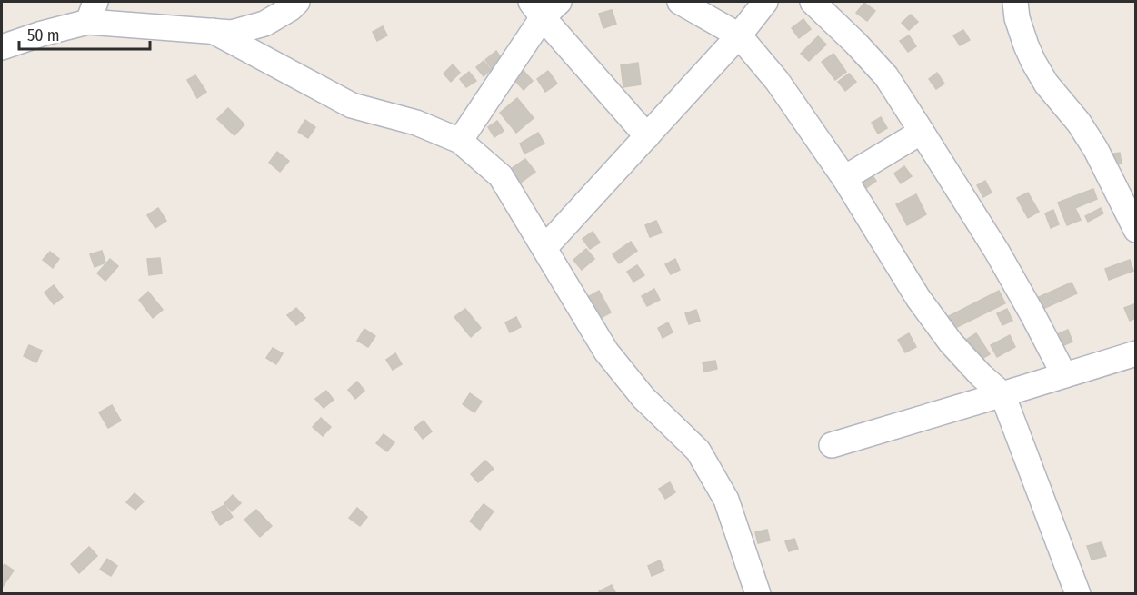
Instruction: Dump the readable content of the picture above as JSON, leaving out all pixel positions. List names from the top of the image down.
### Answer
{
  "scale_bar": "50 m"
}
